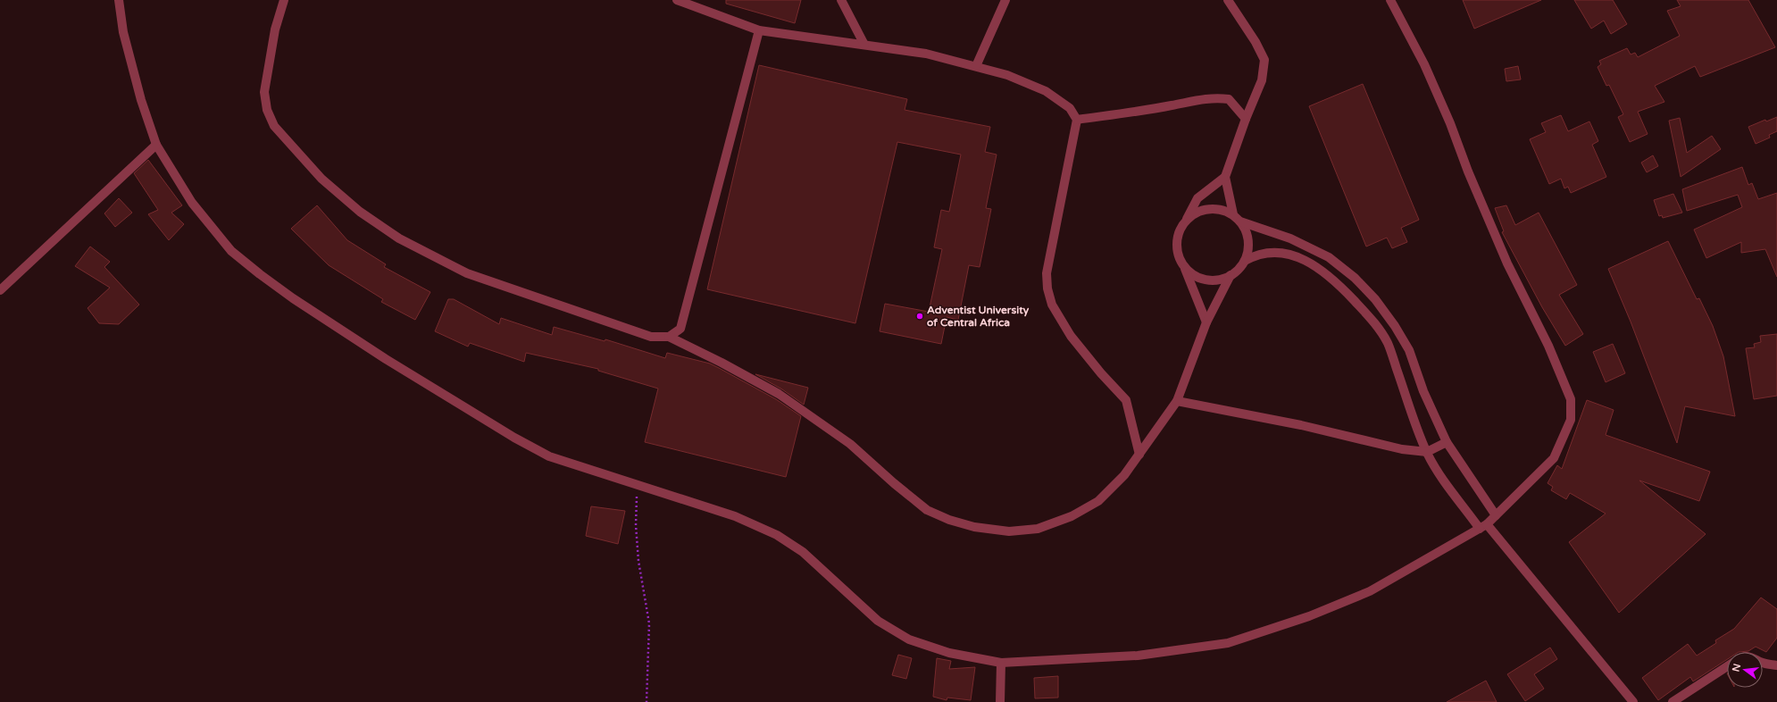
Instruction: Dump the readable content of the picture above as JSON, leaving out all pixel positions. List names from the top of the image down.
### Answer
{
  "places": ["Adventist University of Central Africa"],
  "north": "left"
}
